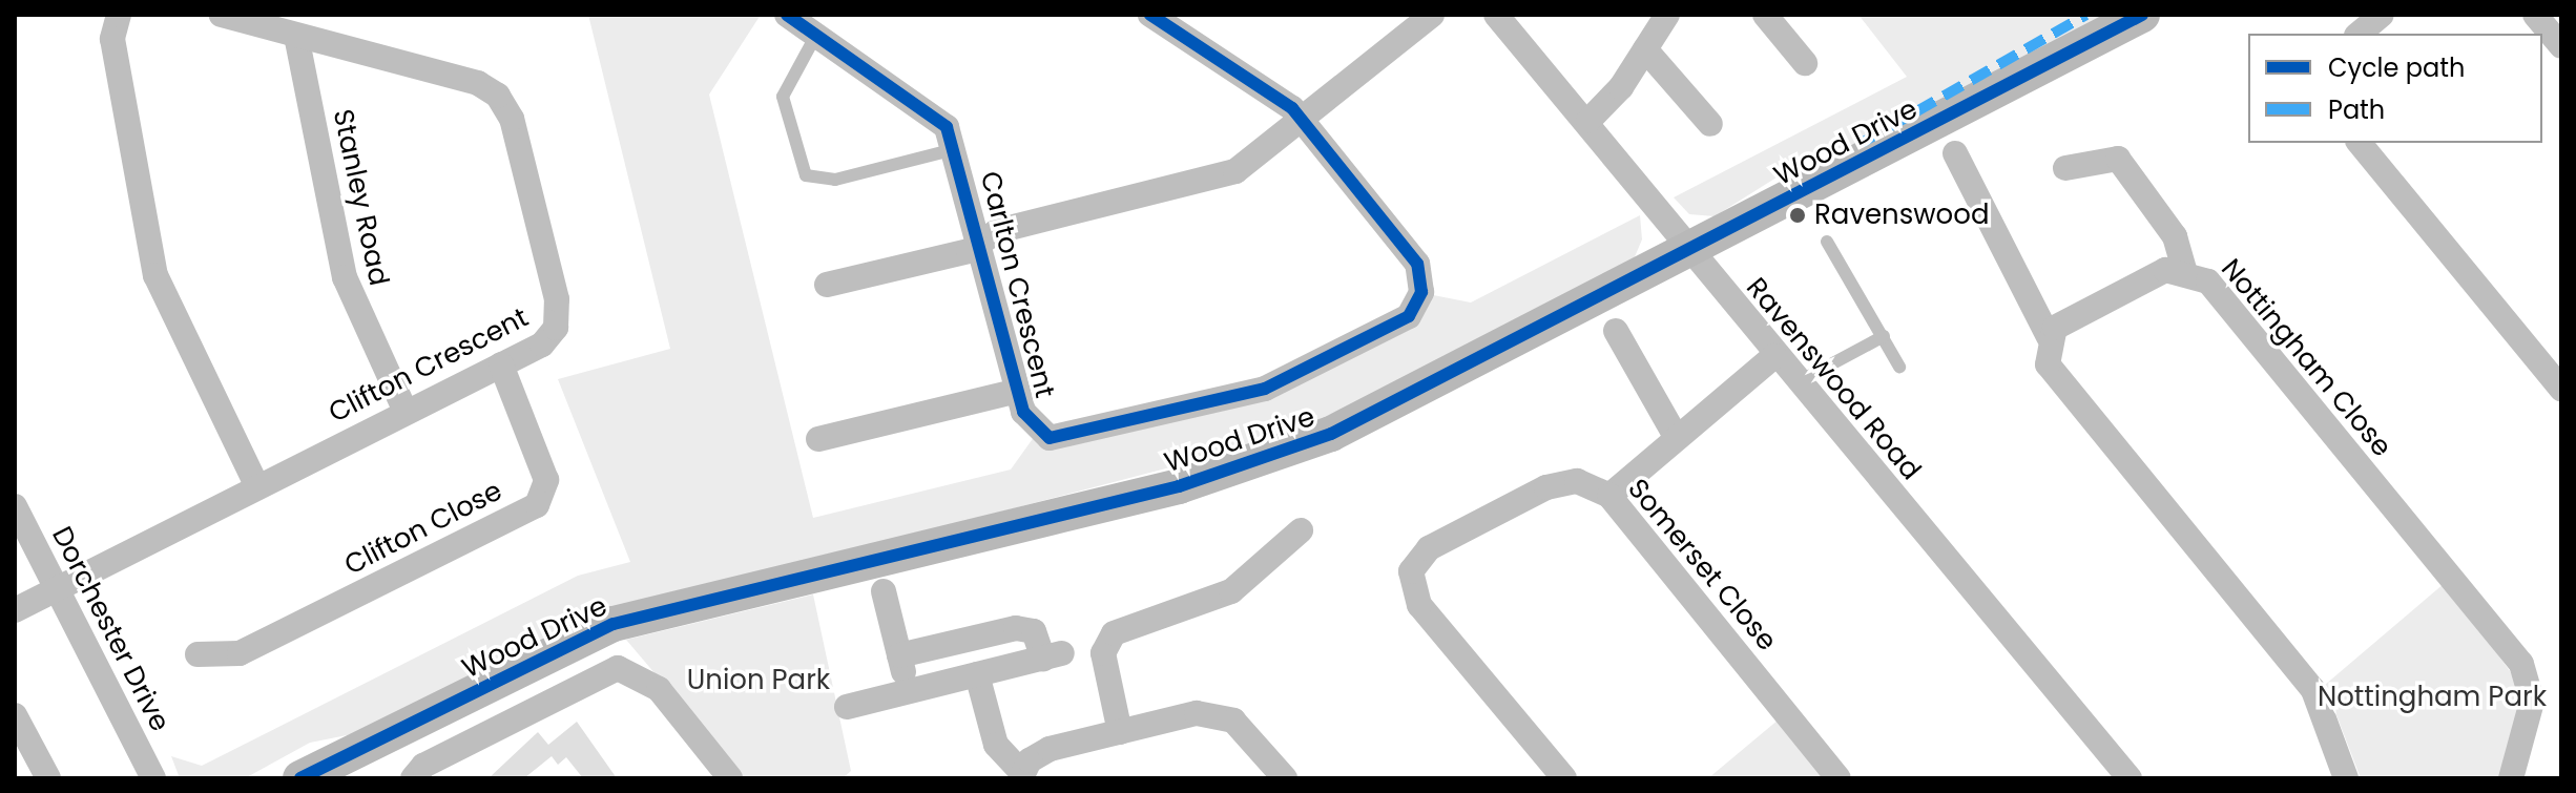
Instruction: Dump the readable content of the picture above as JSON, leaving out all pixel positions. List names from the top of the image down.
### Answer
{
  "streets": {
    "street": [
      "Wood Drive",
      "Stanley Road",
      "Carlton Crescent",
      "Nottingham Close",
      "Clifton Crescent",
      "Ravenswood Road",
      "Clifton Close",
      "Somerset Close",
      "Dorchester Drive"
    ]
  },
  "crossings": [
    ["Wood Drive", "Ravenswood Road"],
    ["Stanley Road", "Clifton Crescent"],
    ["Clifton Crescent", "Clifton Close"],
    ["Clifton Crescent", "Dorchester Drive"]
  ],
  "parks": ["Union Park", "Nottingham Park"],
  "places": ["Ravenswood"],
  "legend": ["Cycle path", "Path"]
}
